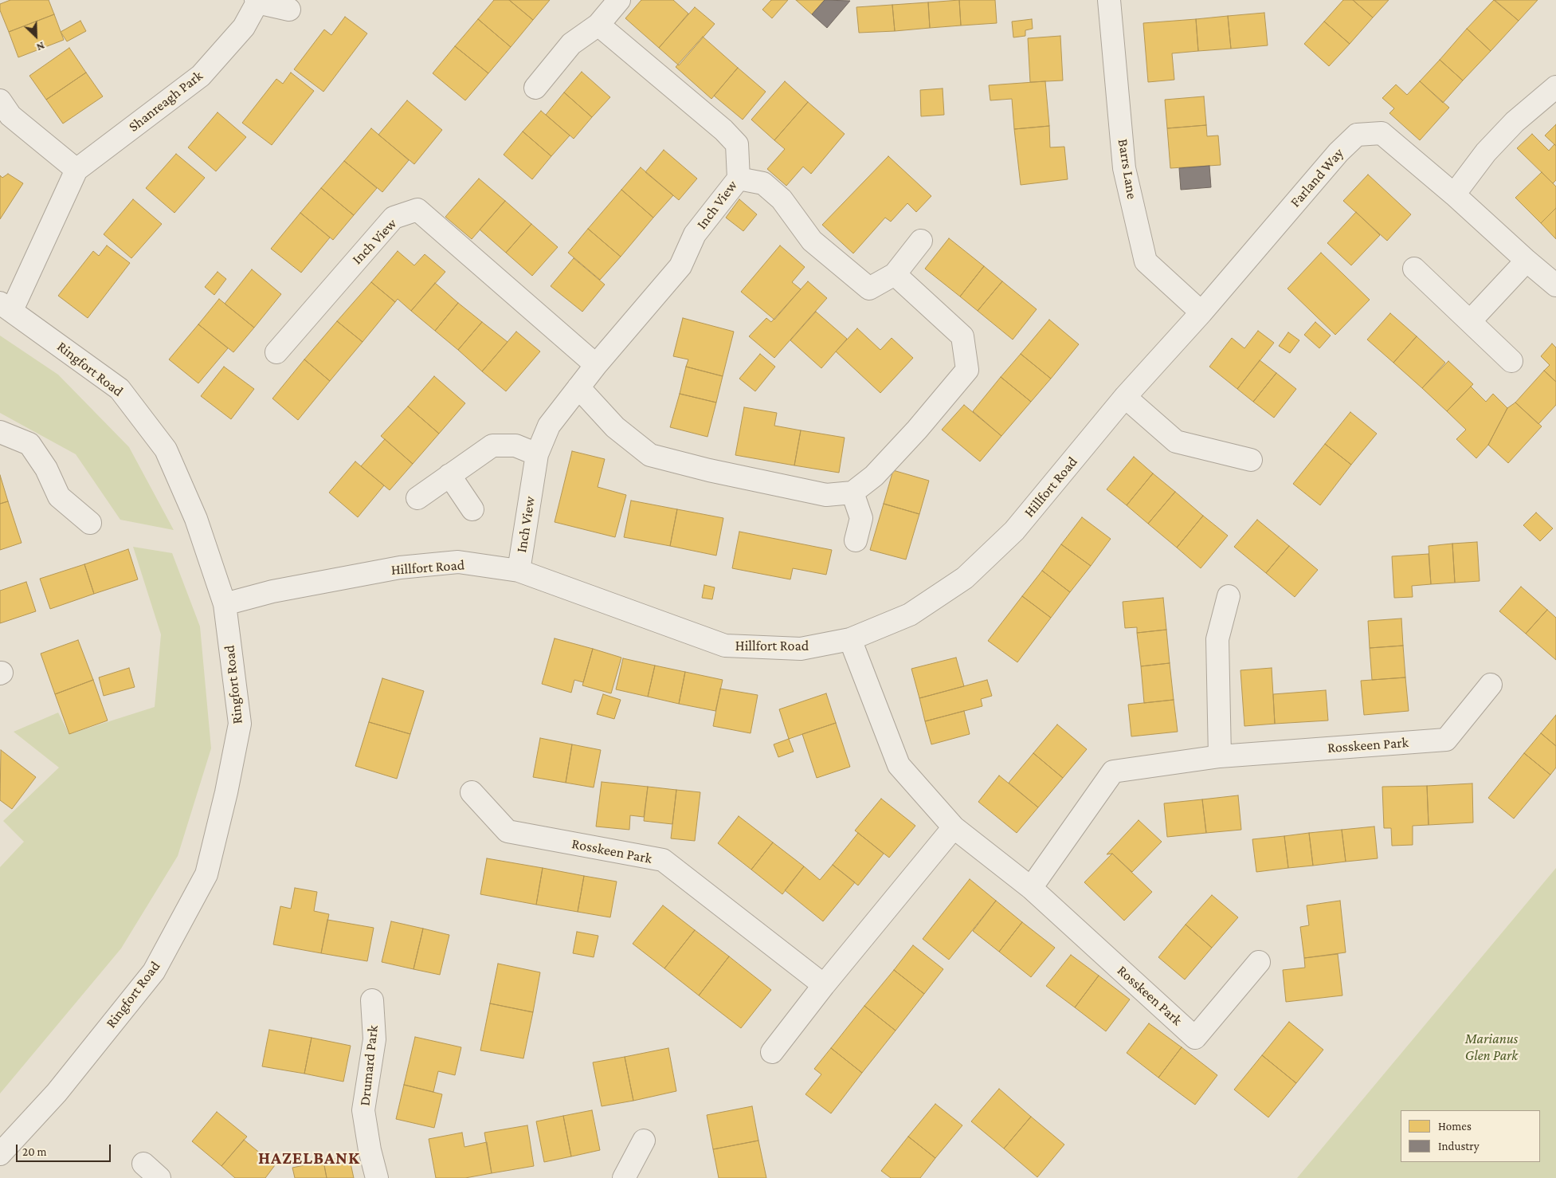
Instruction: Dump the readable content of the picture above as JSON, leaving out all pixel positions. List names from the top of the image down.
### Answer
{
  "streets": {
    "street": [
      "Shanreagh Park",
      "Barrs Lane",
      "Farland Way",
      "Inch View",
      "Ringfort Road",
      "Hillfort Road",
      "Rosskeen Park",
      "Drumard Park"
    ]
  },
  "crossings": [
    ["Shanreagh Park", "Ringfort Road"],
    ["Barrs Lane", "Farland Way"],
    ["Barrs Lane", "Hillfort Road"],
    ["Farland Way", "Hillfort Road"],
    ["Inch View", "Hillfort Road"],
    ["Ringfort Road", "Hillfort Road"],
    ["Hillfort Road", "Rosskeen Park"]
  ],
  "districts": ["HAZELBANK"],
  "parks": ["Marianus Glen Park"],
  "legend": ["Homes", "Industry"],
  "scale_bar": "20 m",
  "north": "bottom right"
}
